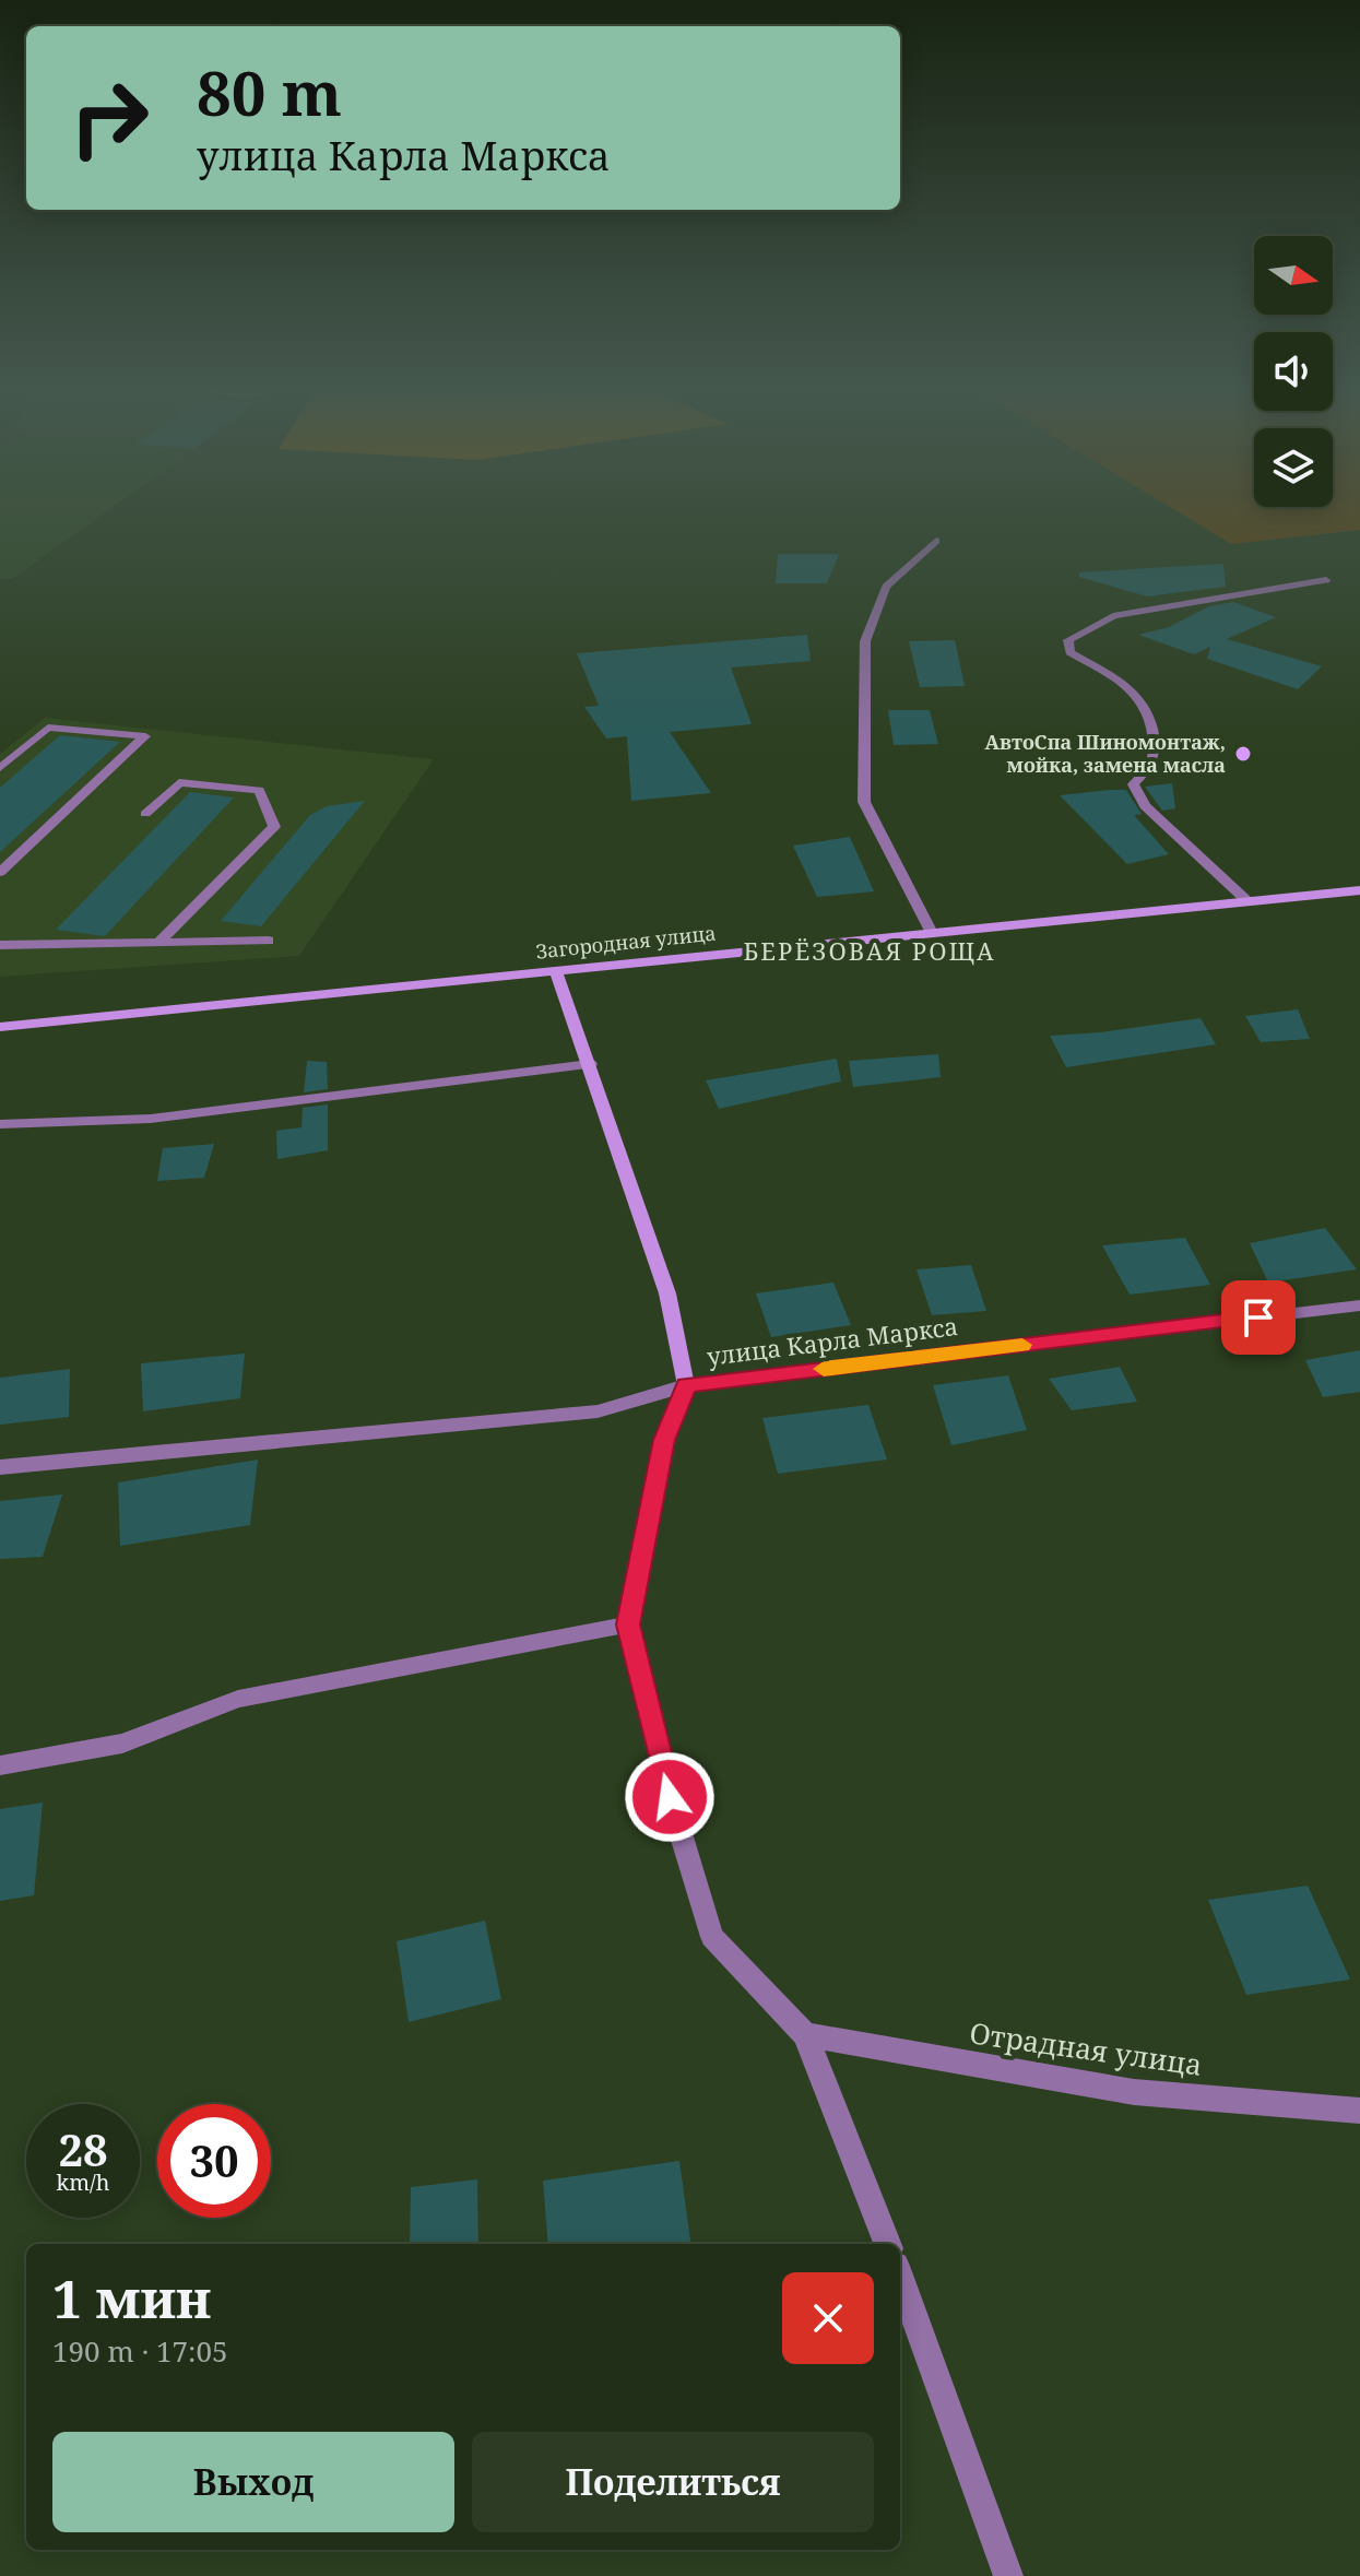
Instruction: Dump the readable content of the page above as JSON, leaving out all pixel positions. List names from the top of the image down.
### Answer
{
  "streets": {
    "street": ["Загородная улица", "улица Карла Маркса", "Отрадная улица"]
  },
  "districts": ["БЕРЁЗОВАЯ РОЩА"],
  "places": ["АвтоСпа Шиномонтаж, мойка, замена масла"],
  "north": "right",
  "page": {
    "turn": ["80 m", "улица Карла Маркса"],
    "speed": "28 km/h",
    "limit": "30",
    "heading": ["1 мин", "190 m · 17:05"],
    "buttons": ["Выход", "Поделиться"]
  }
}
